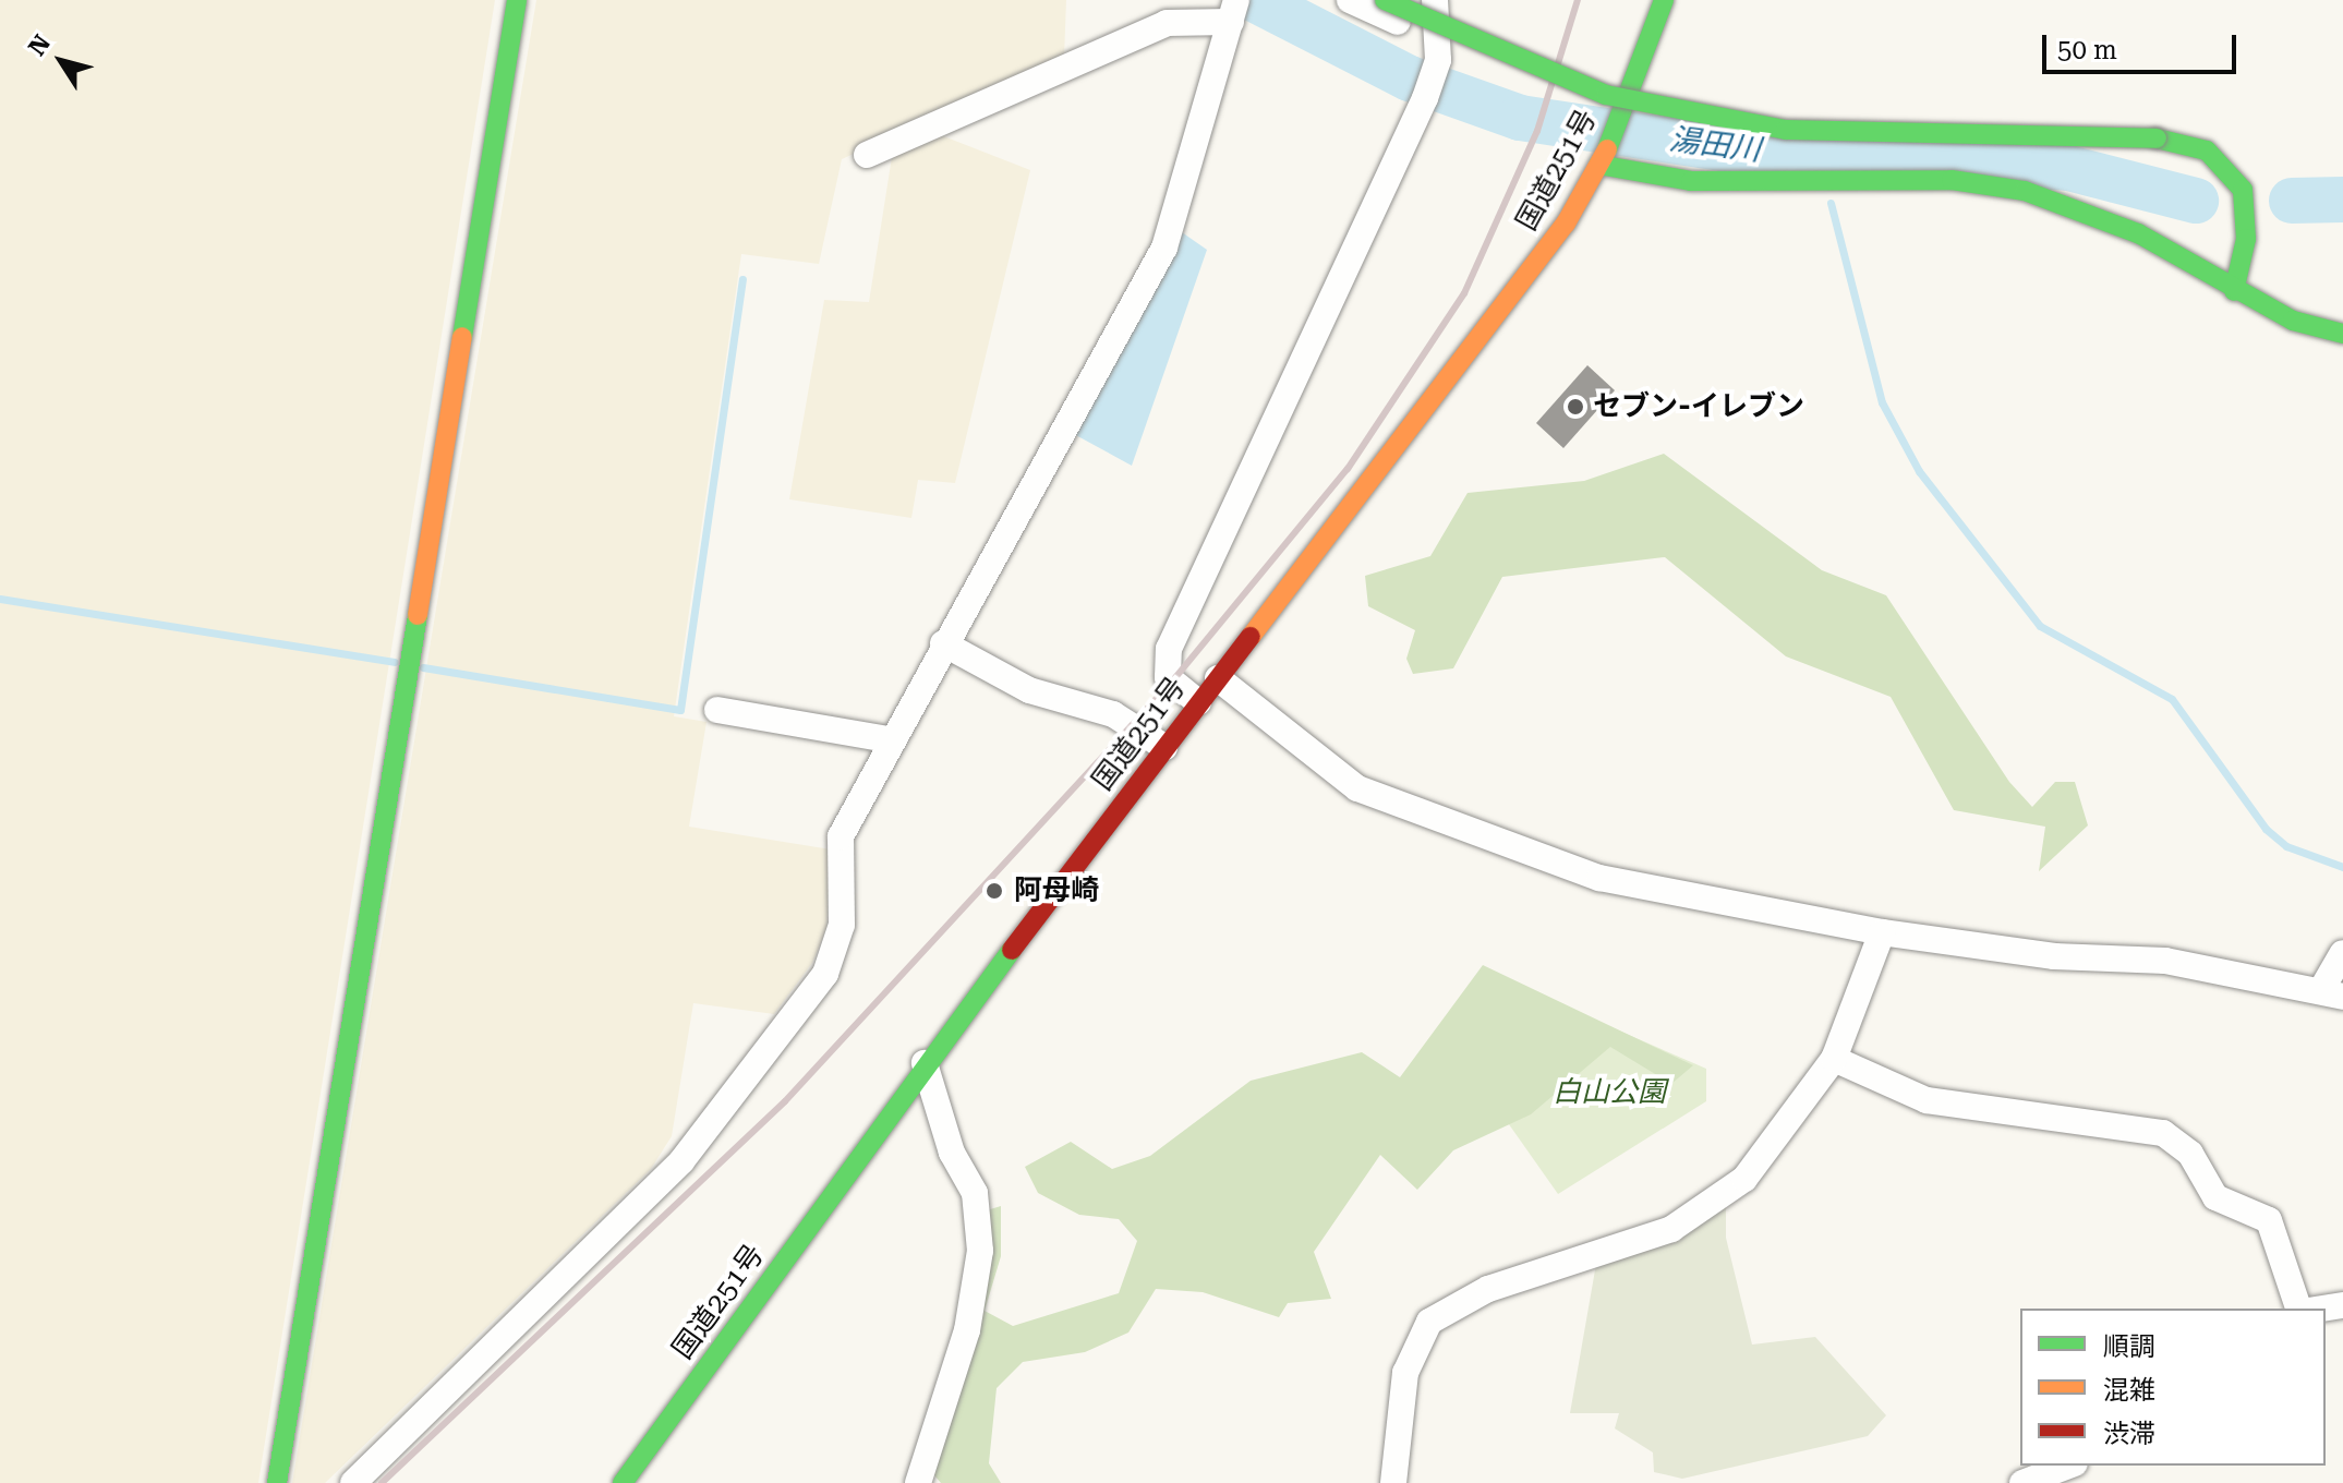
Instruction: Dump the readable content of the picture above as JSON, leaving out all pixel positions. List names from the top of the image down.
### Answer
{
  "streets": {
    "main road": ["国道251号"]
  },
  "water": ["湯田川"],
  "parks": ["白山公園"],
  "places": ["セブン-イレブン", "阿母崎"],
  "legend": ["順調", "混雑", "渋滞"],
  "scale_bar": "50 m",
  "north": "top left"
}
